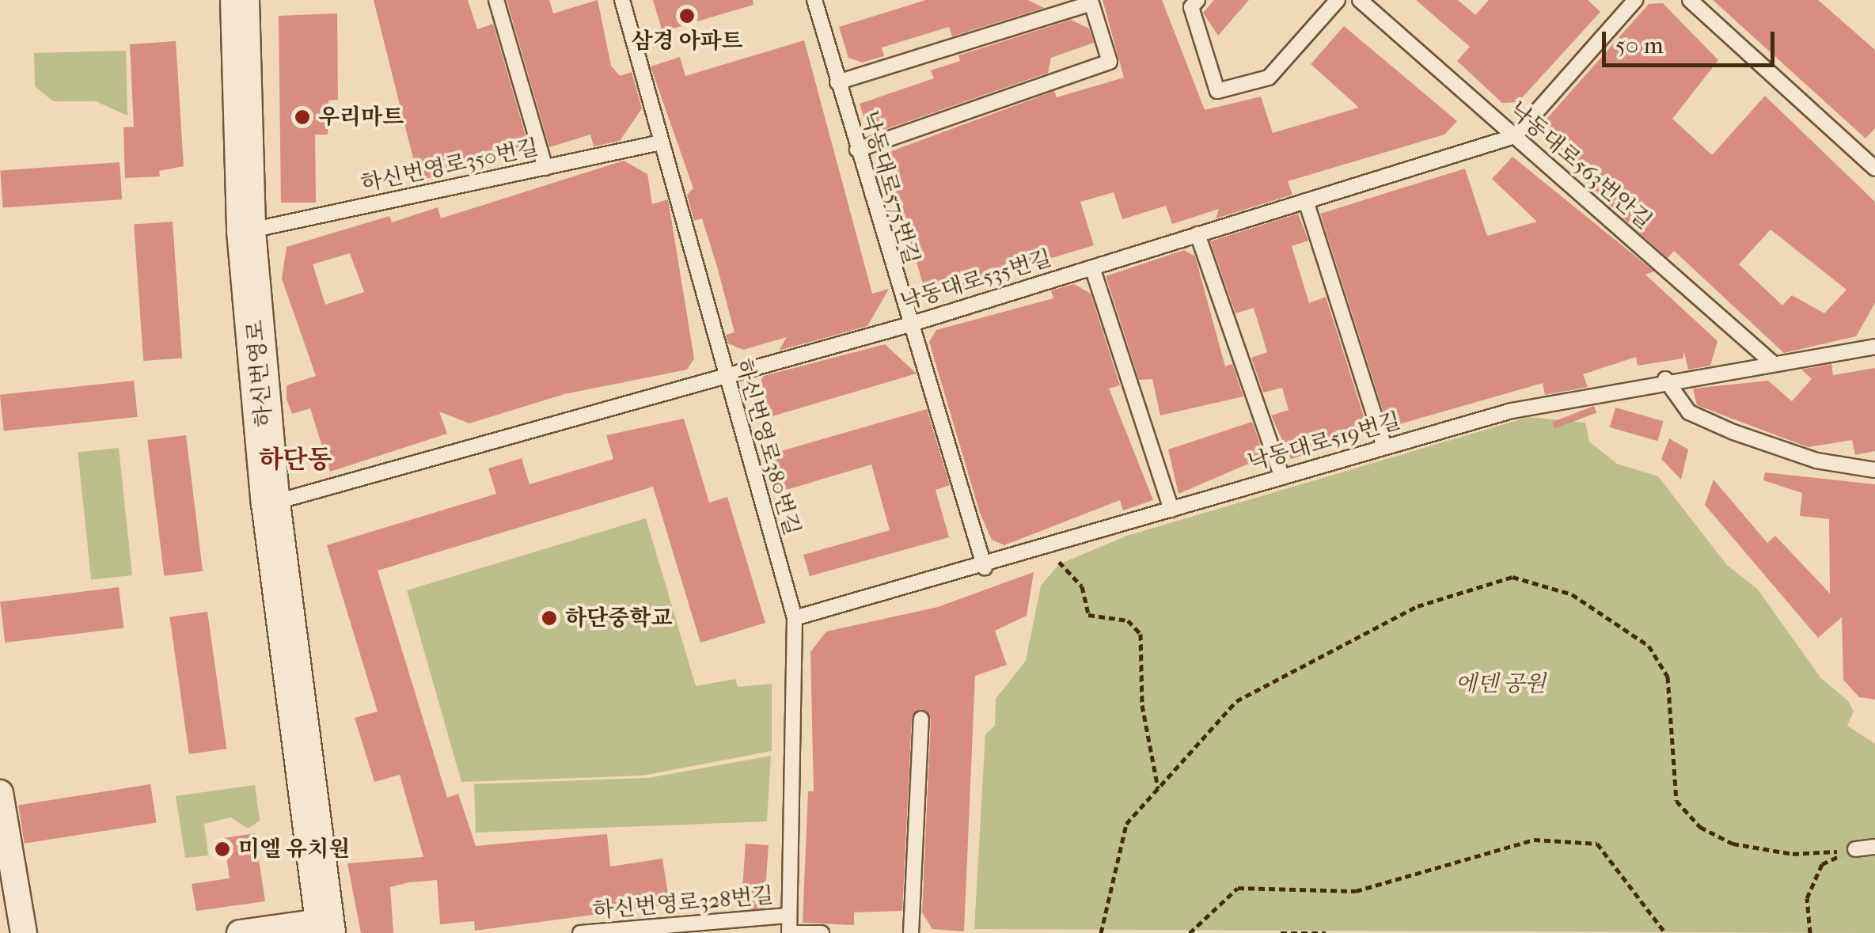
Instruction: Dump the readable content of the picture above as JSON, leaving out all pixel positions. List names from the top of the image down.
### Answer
{
  "streets": {
    "street": ["하신번영로"],
    "lane": [
      "하신번영로350번길",
      "낙동대로563번안길",
      "낙동대로575번길",
      "낙동대로535번길",
      "낙동대로519번길",
      "하신번영로380번길",
      "하신번영로328번길"
    ]
  },
  "crossings": [
    ["하신번영로350번길", "하신번영로"],
    ["하신번영로350번길", "하신번영로380번길"],
    ["낙동대로563번안길", "낙동대로535번길"],
    ["낙동대로563번안길", "낙동대로519번길"],
    ["낙동대로575번길", "낙동대로535번길"],
    ["낙동대로575번길", "낙동대로519번길"],
    ["낙동대로535번길", "하신번영로"],
    ["낙동대로535번길", "하신번영로380번길"],
    ["낙동대로519번길", "하신번영로380번길"],
    ["하신번영로380번길", "하신번영로328번길"]
  ],
  "districts": ["하단동"],
  "parks": ["에덴 공원"],
  "places": [
    "삼경 아파트",
    "우리마트",
    "하단중학교",
    "미엘 유치원"
  ],
  "scale_bar": "50 m"
}
